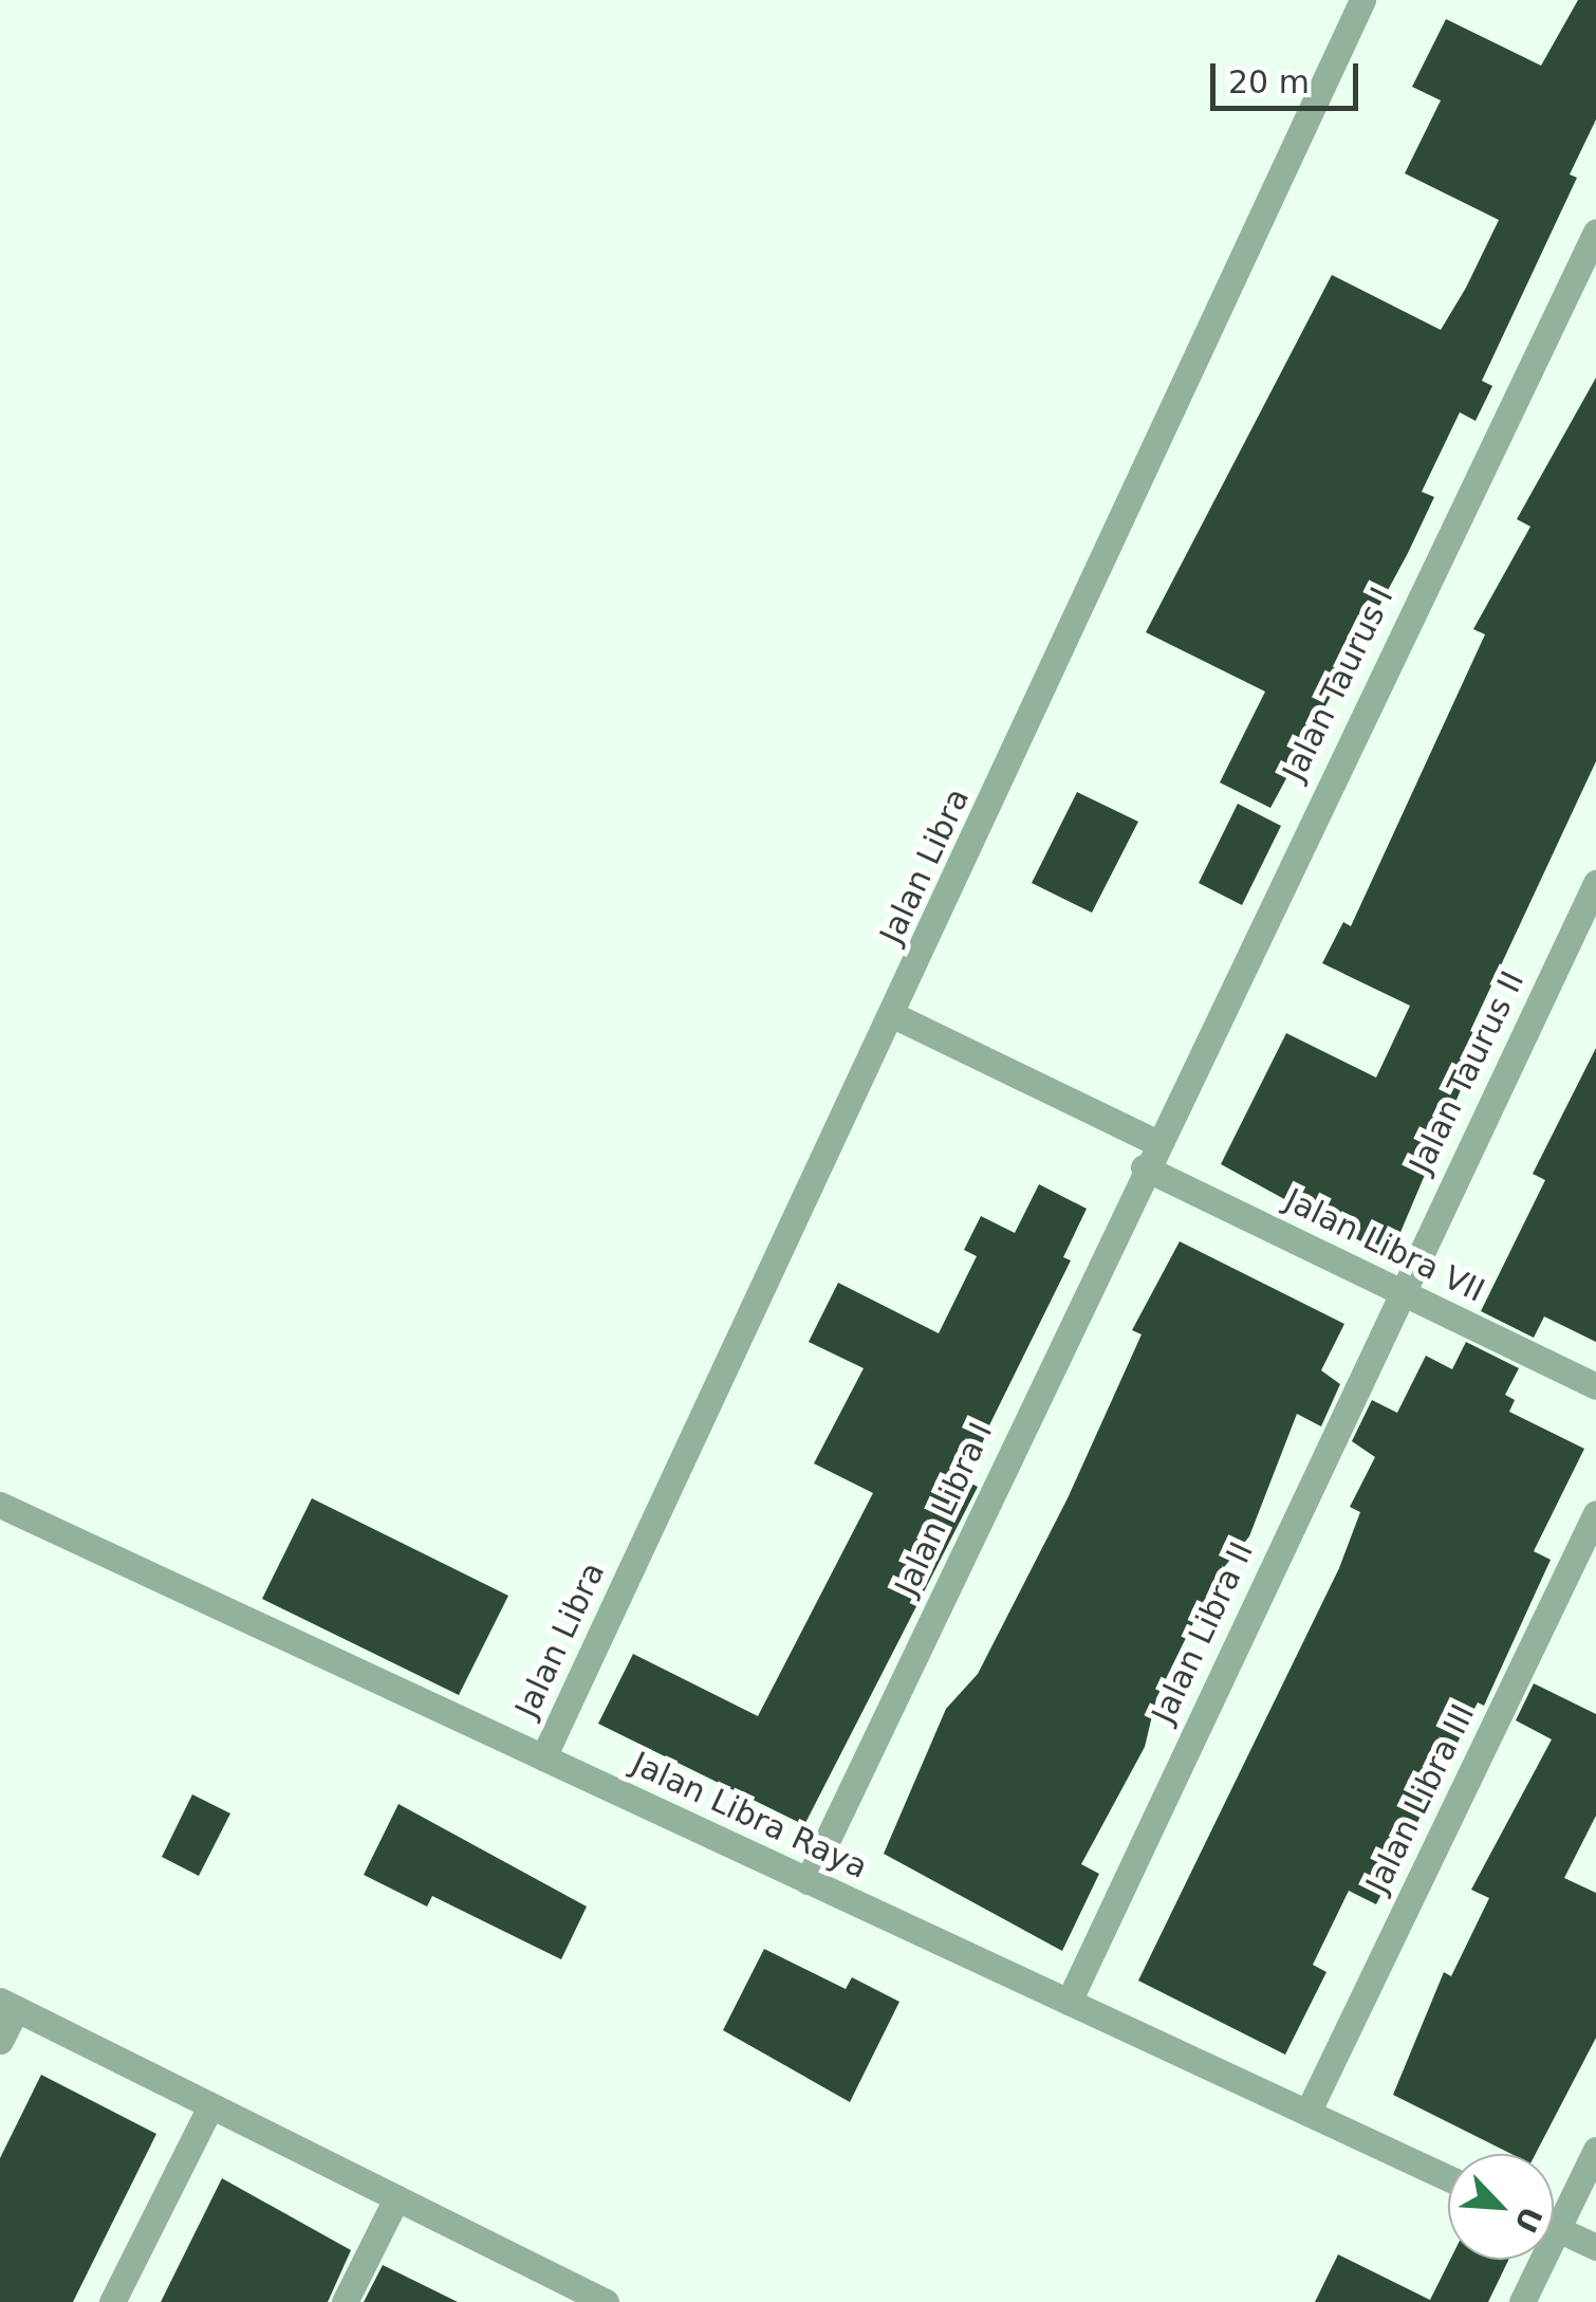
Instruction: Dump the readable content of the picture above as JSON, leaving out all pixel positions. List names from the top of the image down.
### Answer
{
  "streets": {
    "street": [
      "Jalan Taurus I",
      "Jalan Libra",
      "Jalan Taurus II",
      "Jalan Libra VII",
      "Jalan Libra I",
      "Jalan Libra II",
      "Jalan Libra III",
      "Jalan Libra Raya"
    ]
  },
  "crossings": [
    ["Jalan Taurus I", "Jalan Libra VII"],
    ["Jalan Taurus I", "Jalan Libra I"],
    ["Jalan Libra", "Jalan Libra Raya"],
    ["Jalan Taurus II", "Jalan Libra VII"],
    ["Jalan Taurus II", "Jalan Libra II"],
    ["Jalan Libra VII", "Jalan Libra I"],
    ["Jalan Libra VII", "Jalan Libra II"],
    ["Jalan Libra I", "Jalan Libra Raya"],
    ["Jalan Libra II", "Jalan Libra Raya"],
    ["Jalan Libra III", "Jalan Libra Raya"]
  ],
  "scale_bar": "20 m",
  "north": "bottom right"
}
